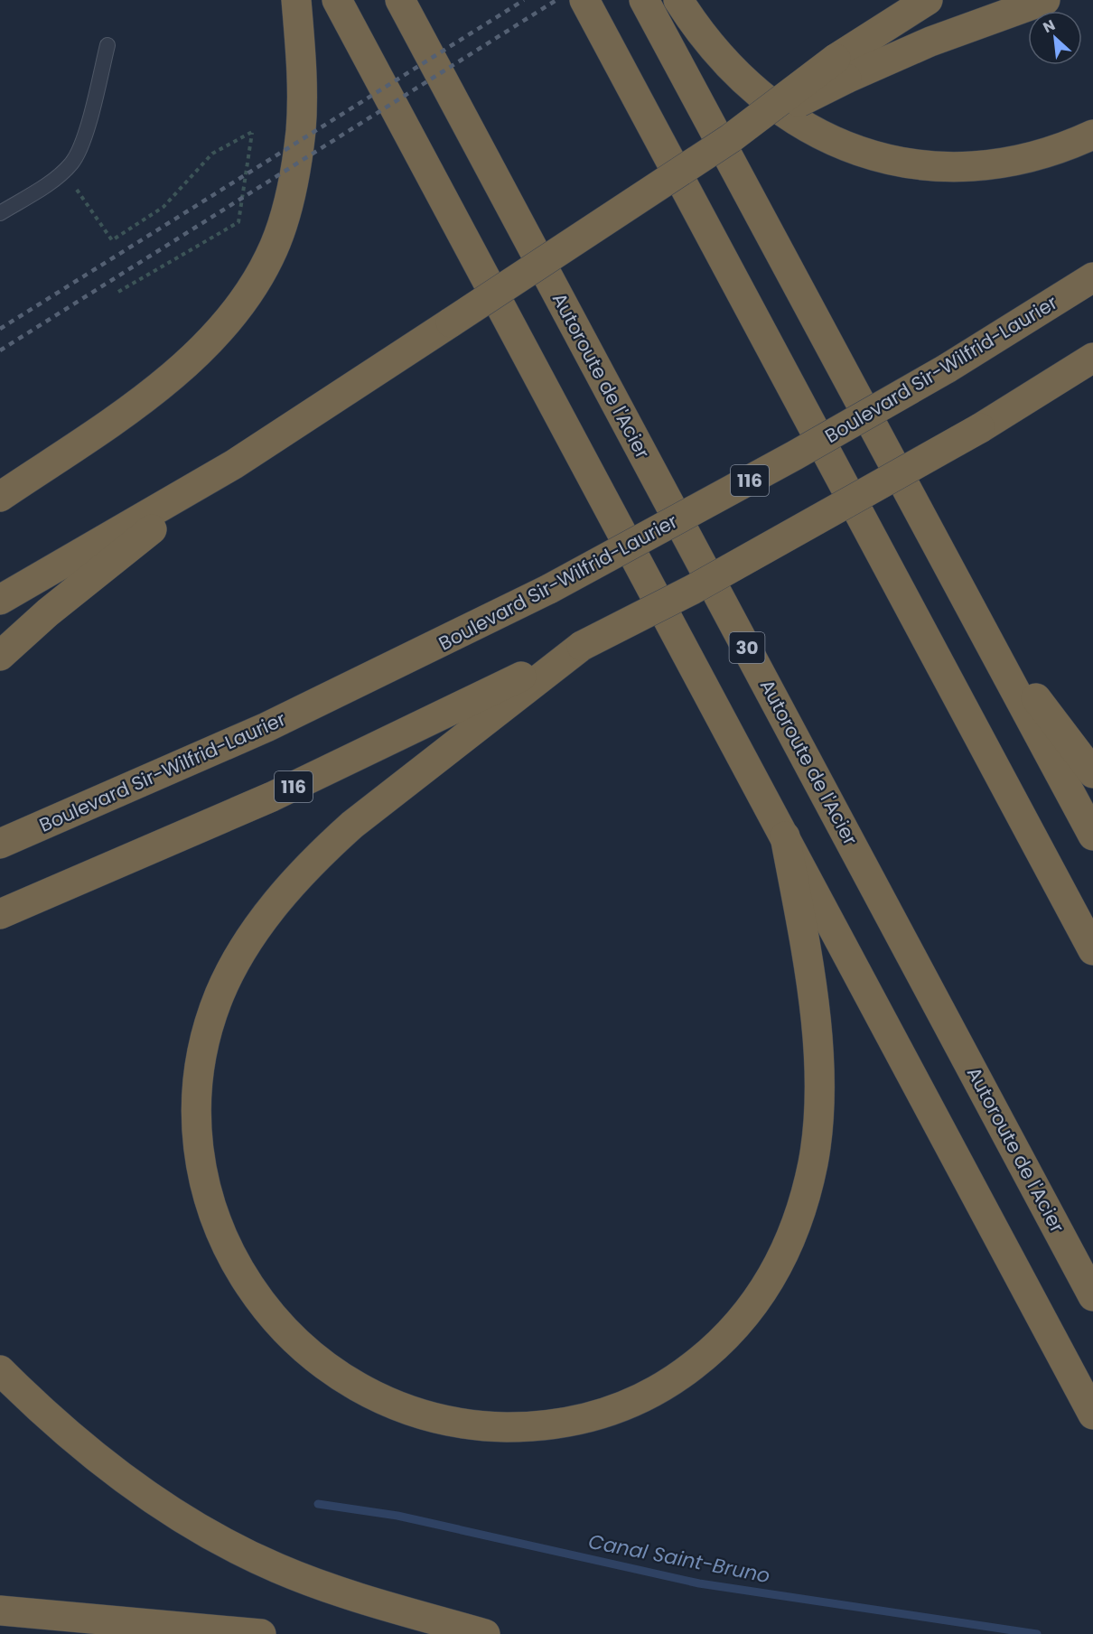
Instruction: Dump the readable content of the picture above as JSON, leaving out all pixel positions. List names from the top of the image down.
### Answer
{
  "streets": {
    "highway": [
      "Boulevard Sir-Wilfrid-Laurier",
      "Autoroute de l'Acier",
      "116",
      "30"
    ]
  },
  "water": ["Canal Saint-Bruno"],
  "north": "top left"
}
